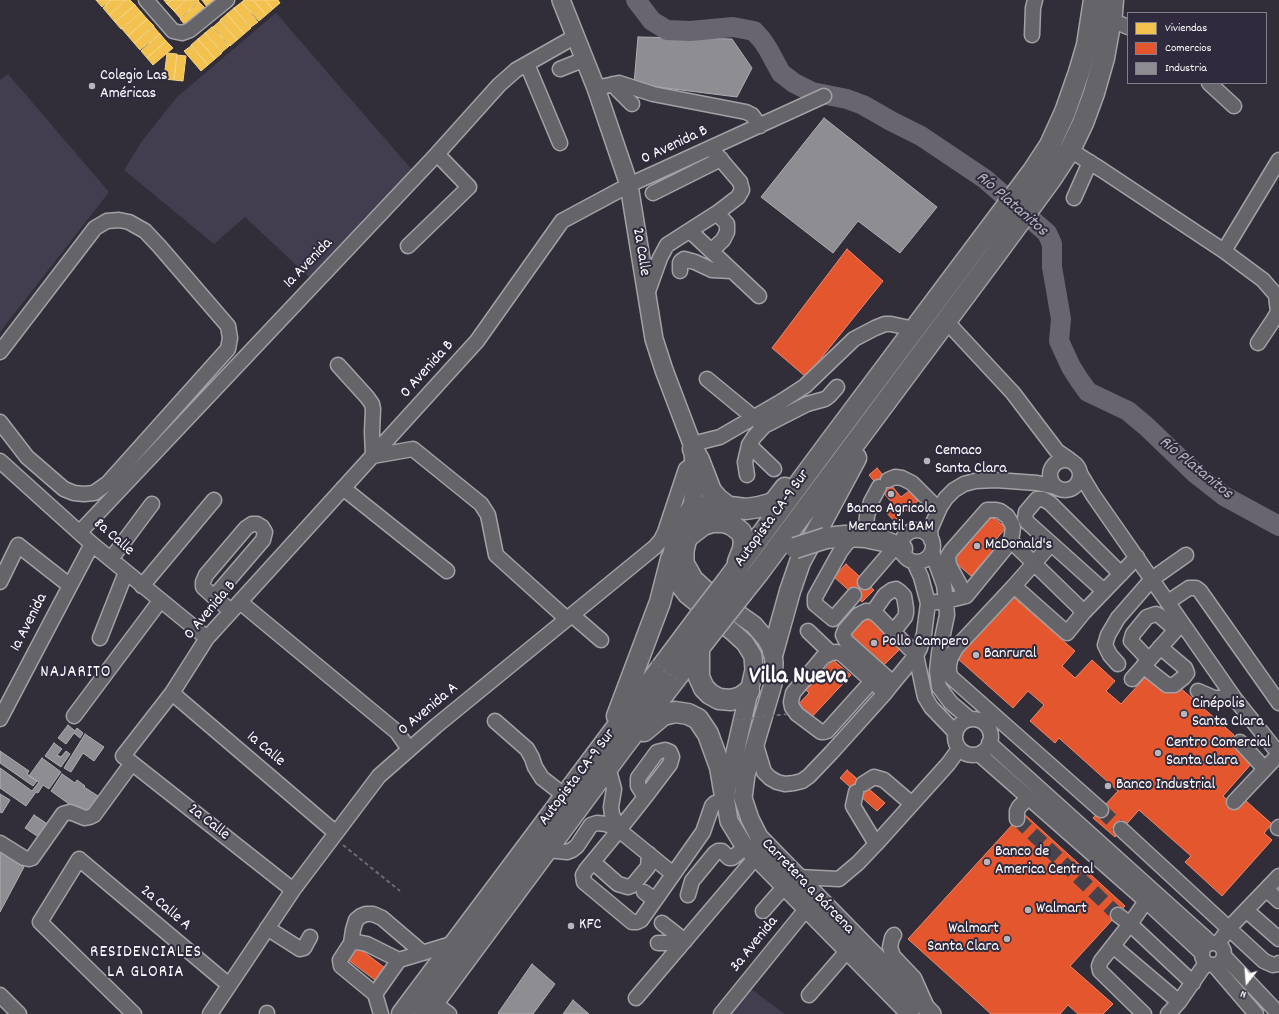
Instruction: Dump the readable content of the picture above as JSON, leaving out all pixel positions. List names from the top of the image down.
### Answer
{
  "streets": {
    "highway": ["Autopista CA-9 Sur"],
    "main road": ["2a Calle", "Carretera a Bárcena"],
    "street": [
      "0 Avenida B",
      "1a Avenida",
      "8a Calle",
      "0 Avenida A",
      "1a Calle",
      "2a Calle A",
      "3a Avenida"
    ]
  },
  "crossings": [
    ["0 Avenida B", "2a Calle"],
    ["0 Avenida B", "8a Calle"],
    ["0 Avenida B", "1a Calle"],
    ["2a Calle", "1a Avenida"],
    ["2a Calle", "0 Avenida A"],
    ["2a Calle", "Carretera a Bárcena"],
    ["1a Avenida", "8a Calle"],
    ["0 Avenida A", "1a Calle"],
    ["0 Avenida A", "2a Calle A"],
    ["Carretera a Bárcena", "3a Avenida"]
  ],
  "districts": ["NAJARITO", "Villa Nueva", "RESIDENCIALES LA GLORIA"],
  "water": ["Río Platanitos"],
  "places": [
    "Colegio Las Américas",
    "Cemaco Santa Clara",
    "Banco Agricola Mercantil BAM",
    "McDonald's",
    "Pollo Campero",
    "Banrural",
    "Cinépolis Santa Clara",
    "Centro Comercial Santa Clara",
    "Banco Industrial",
    "Banco de America Central",
    "Walmart",
    "KFC",
    "Walmart Santa Clara"
  ],
  "legend": ["Viviendas", "Comercios", "Industria"],
  "north": "bottom"
}
